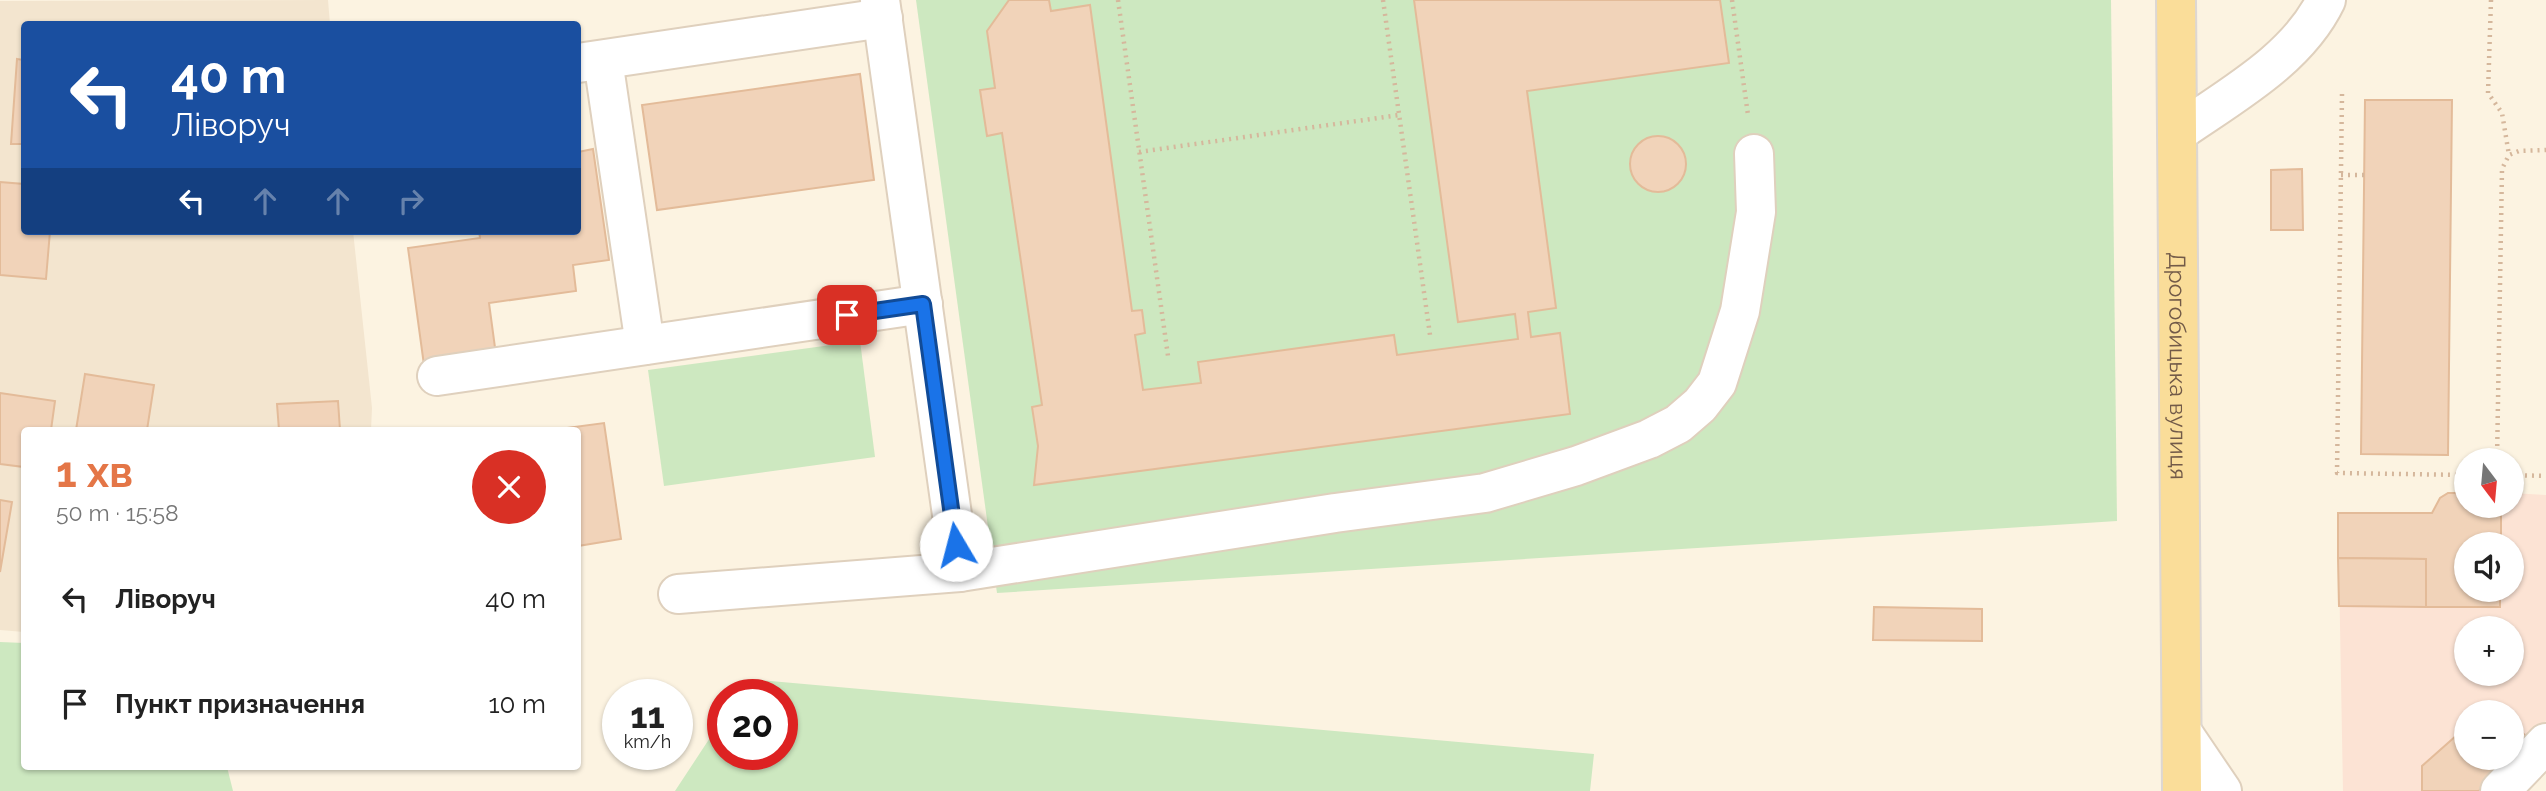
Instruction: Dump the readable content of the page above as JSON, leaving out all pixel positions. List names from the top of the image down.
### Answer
{
  "streets": {
    "main road": ["Дрогобицька вулиця"]
  },
  "north": "bottom",
  "page": {
    "turn": ["40 m", "Ліворуч"],
    "heading": ["1 хв", "50 m · 15:58"],
    "map_buttons": ["+", "−"],
    "list": [
      {
        "name": "Ліворуч",
        "value": "40 m"
      },
      {
        "name": "Пункт призначення",
        "value": "10 m"
      }
    ],
    "speed": "11 km/h",
    "limit": "20"
  }
}
